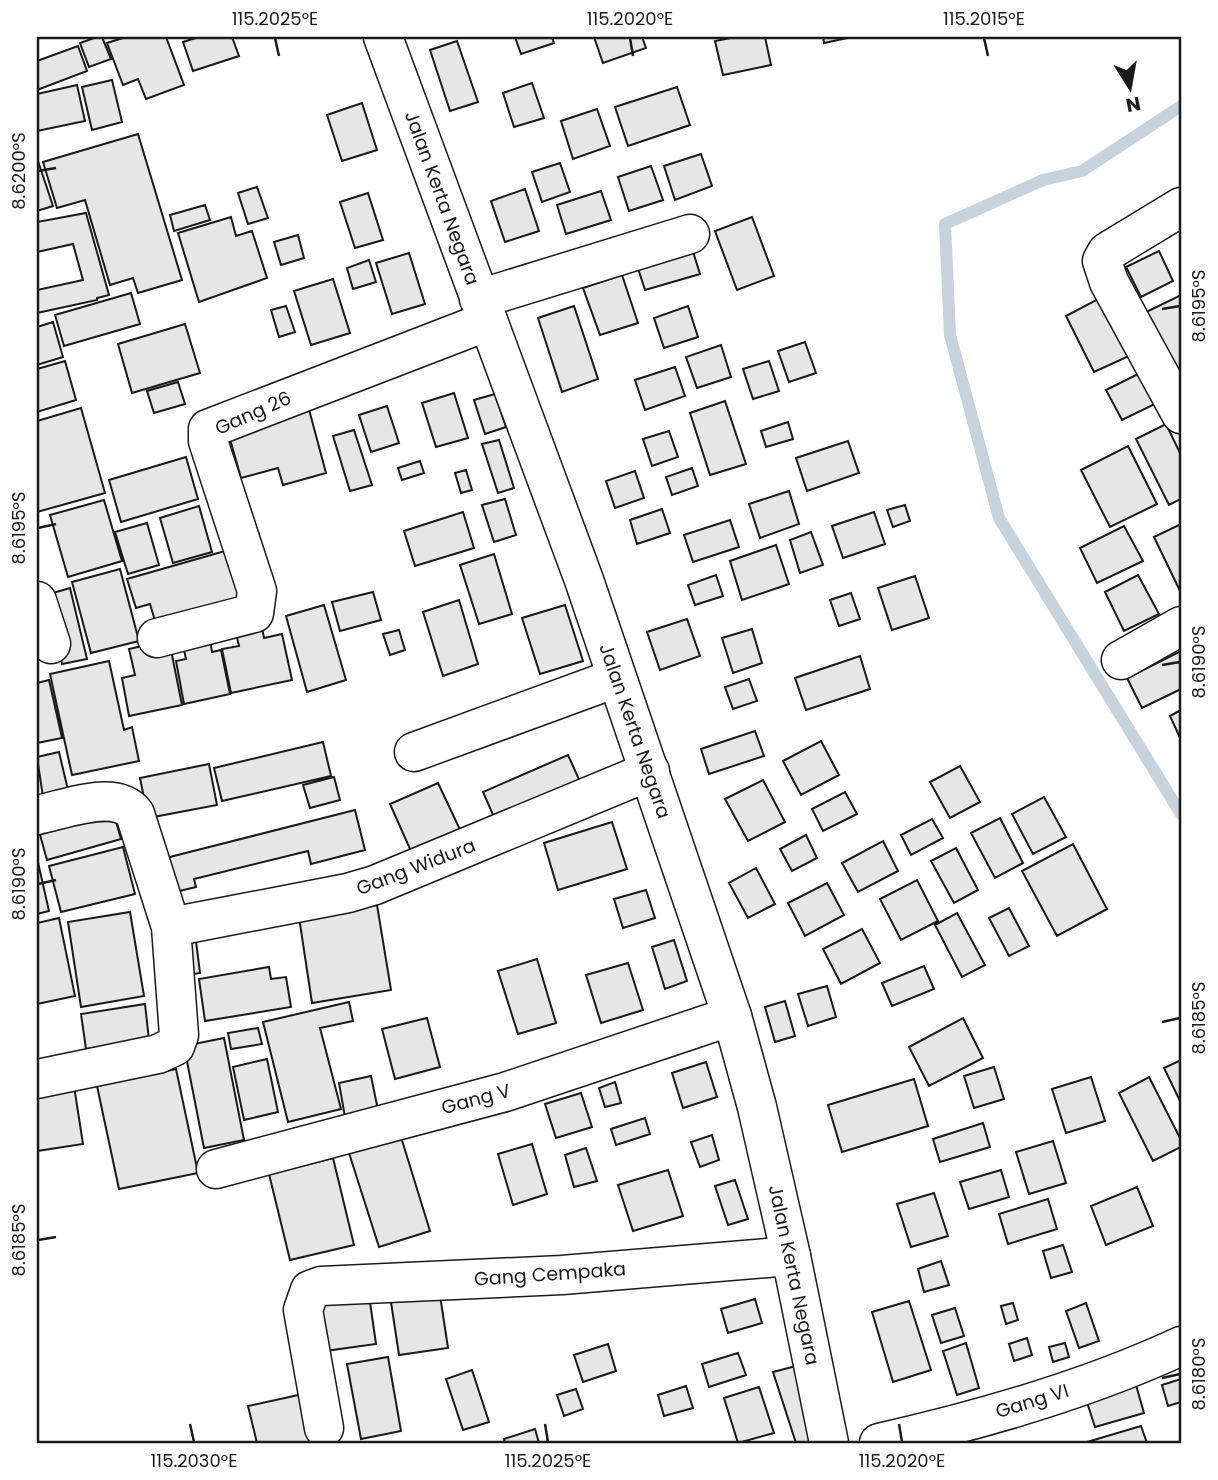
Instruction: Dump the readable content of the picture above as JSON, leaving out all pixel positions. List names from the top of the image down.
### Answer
{
  "streets": {
    "street": [
      "Jalan Kerta Negara",
      "Gang 26",
      "Gang Widura",
      "Gang V",
      "Gang Cempaka",
      "Gang VI"
    ]
  },
  "crossings": [
    ["Jalan Kerta Negara", "Gang 26"],
    ["Jalan Kerta Negara", "Gang Widura"],
    ["Jalan Kerta Negara", "Gang V"],
    ["Jalan Kerta Negara", "Gang Cempaka"]
  ],
  "north": "bottom",
  "coordinates": [
    "115.2025°E",
    "115.2020°E",
    "115.2015°E",
    "8.6200°S",
    "8.6195°S",
    "8.6190°S",
    "8.6185°S",
    "8.6180°S",
    "115.2030°E"
  ]
}
